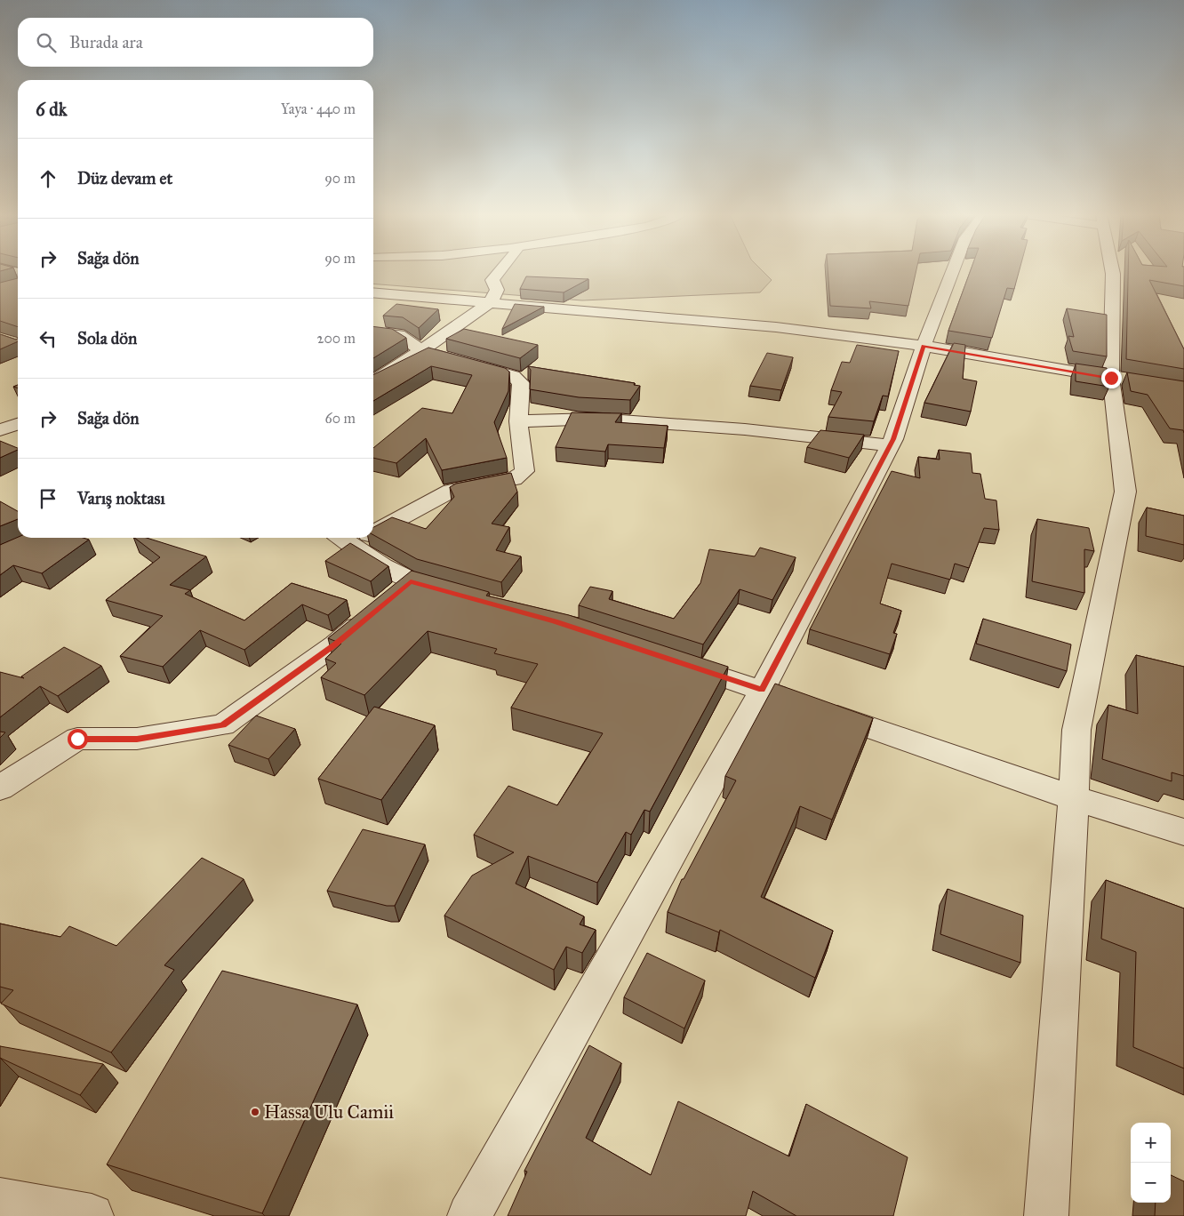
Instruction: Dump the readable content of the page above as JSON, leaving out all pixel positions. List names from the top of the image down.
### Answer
{
  "places": ["Hassa Ulu Camii"],
  "page": {
    "search": "Burada ara",
    "heading": ["6 dk", "Yaya · 440 m"],
    "list": [
      ["Düz devam et", "90 m"],
      ["Sağa dön", "90 m"],
      ["Sola dön", "200 m"],
      ["Sağa dön", "60 m"],
      "Varış noktası"
    ],
    "map_buttons": ["+", "−"]
  }
}
